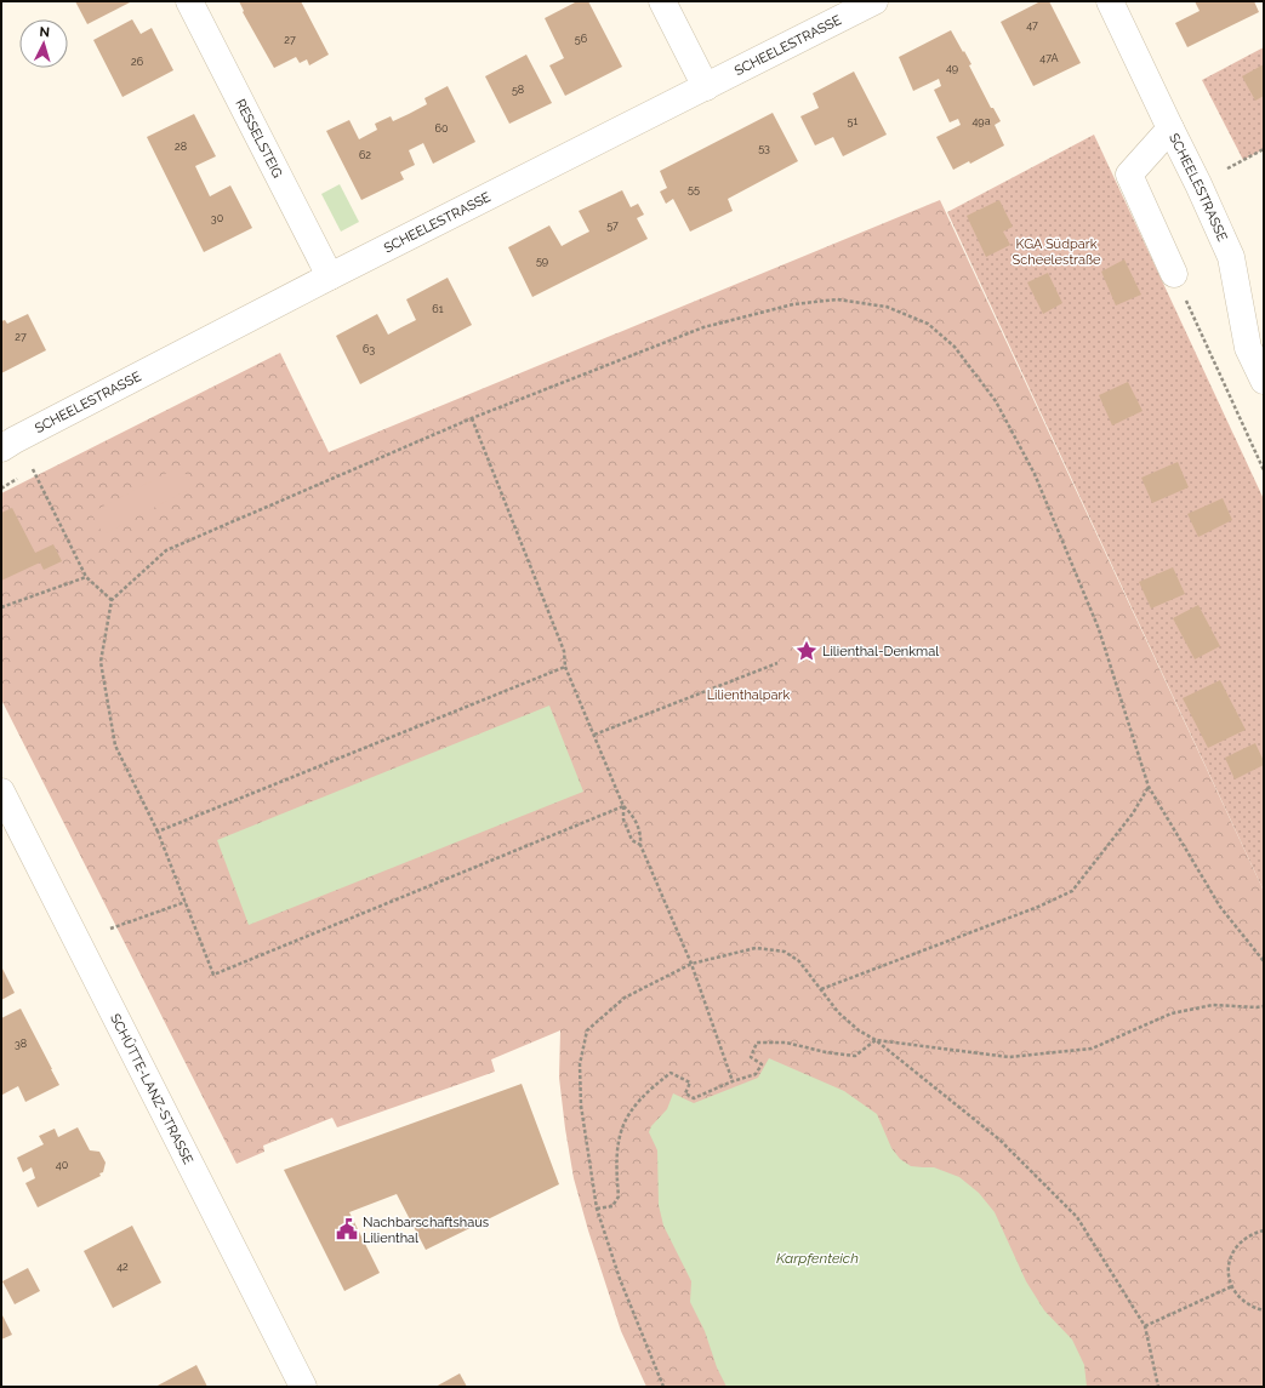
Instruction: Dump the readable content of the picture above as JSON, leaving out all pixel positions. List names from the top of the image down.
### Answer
{
  "streets": {
    "street": ["SCHEELESTRASSE", "RESSELSTEIG", "SCHÜTTE-LANZ-STRASSE"]
  },
  "crossings": [
    ["SCHEELESTRASSE", "RESSELSTEIG"]
  ],
  "water": ["Karpfenteich"],
  "parks": ["KGA Südpark Scheelestraße", "Lilienthalpark"],
  "places": {
    "place": ["Lilienthal-Denkmal"],
    "public building": ["Nachbarschaftshaus Lilienthal"]
  },
  "house_numbers": [
    "47",
    "56",
    "27",
    "47A",
    "26",
    "49",
    "58",
    "51",
    "49a",
    "60",
    "28",
    "53",
    "62",
    "55",
    "30",
    "57",
    "59",
    "61",
    "27",
    "63",
    "38",
    "40",
    "42"
  ],
  "north": "top"
}
